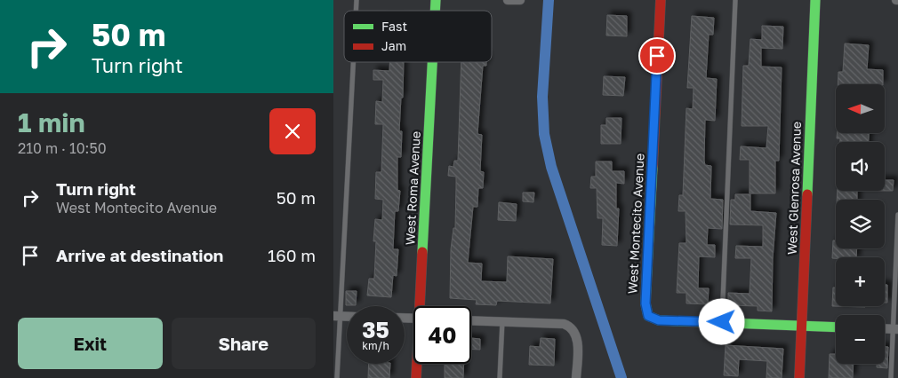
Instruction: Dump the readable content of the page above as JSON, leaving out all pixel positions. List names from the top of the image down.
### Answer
{
  "streets": {
    "street": ["West Roma Avenue", "West Glenrosa Avenue", "West Montecito Avenue"]
  },
  "legend": ["Fast", "Jam"],
  "north": "left",
  "page": {
    "turn": ["50 m", "Turn right"],
    "map_buttons": ["+", "−"],
    "heading": ["1 min", "210 m · 10:50"],
    "list": [
      {
        "name": "Turn right",
        "note": "West Montecito Avenue",
        "value": "50 m"
      },
      {
        "name": "Arrive at destination",
        "value": "160 m"
      }
    ],
    "speed": "35 km/h",
    "limit": "40",
    "buttons": ["Exit", "Share"]
  }
}
